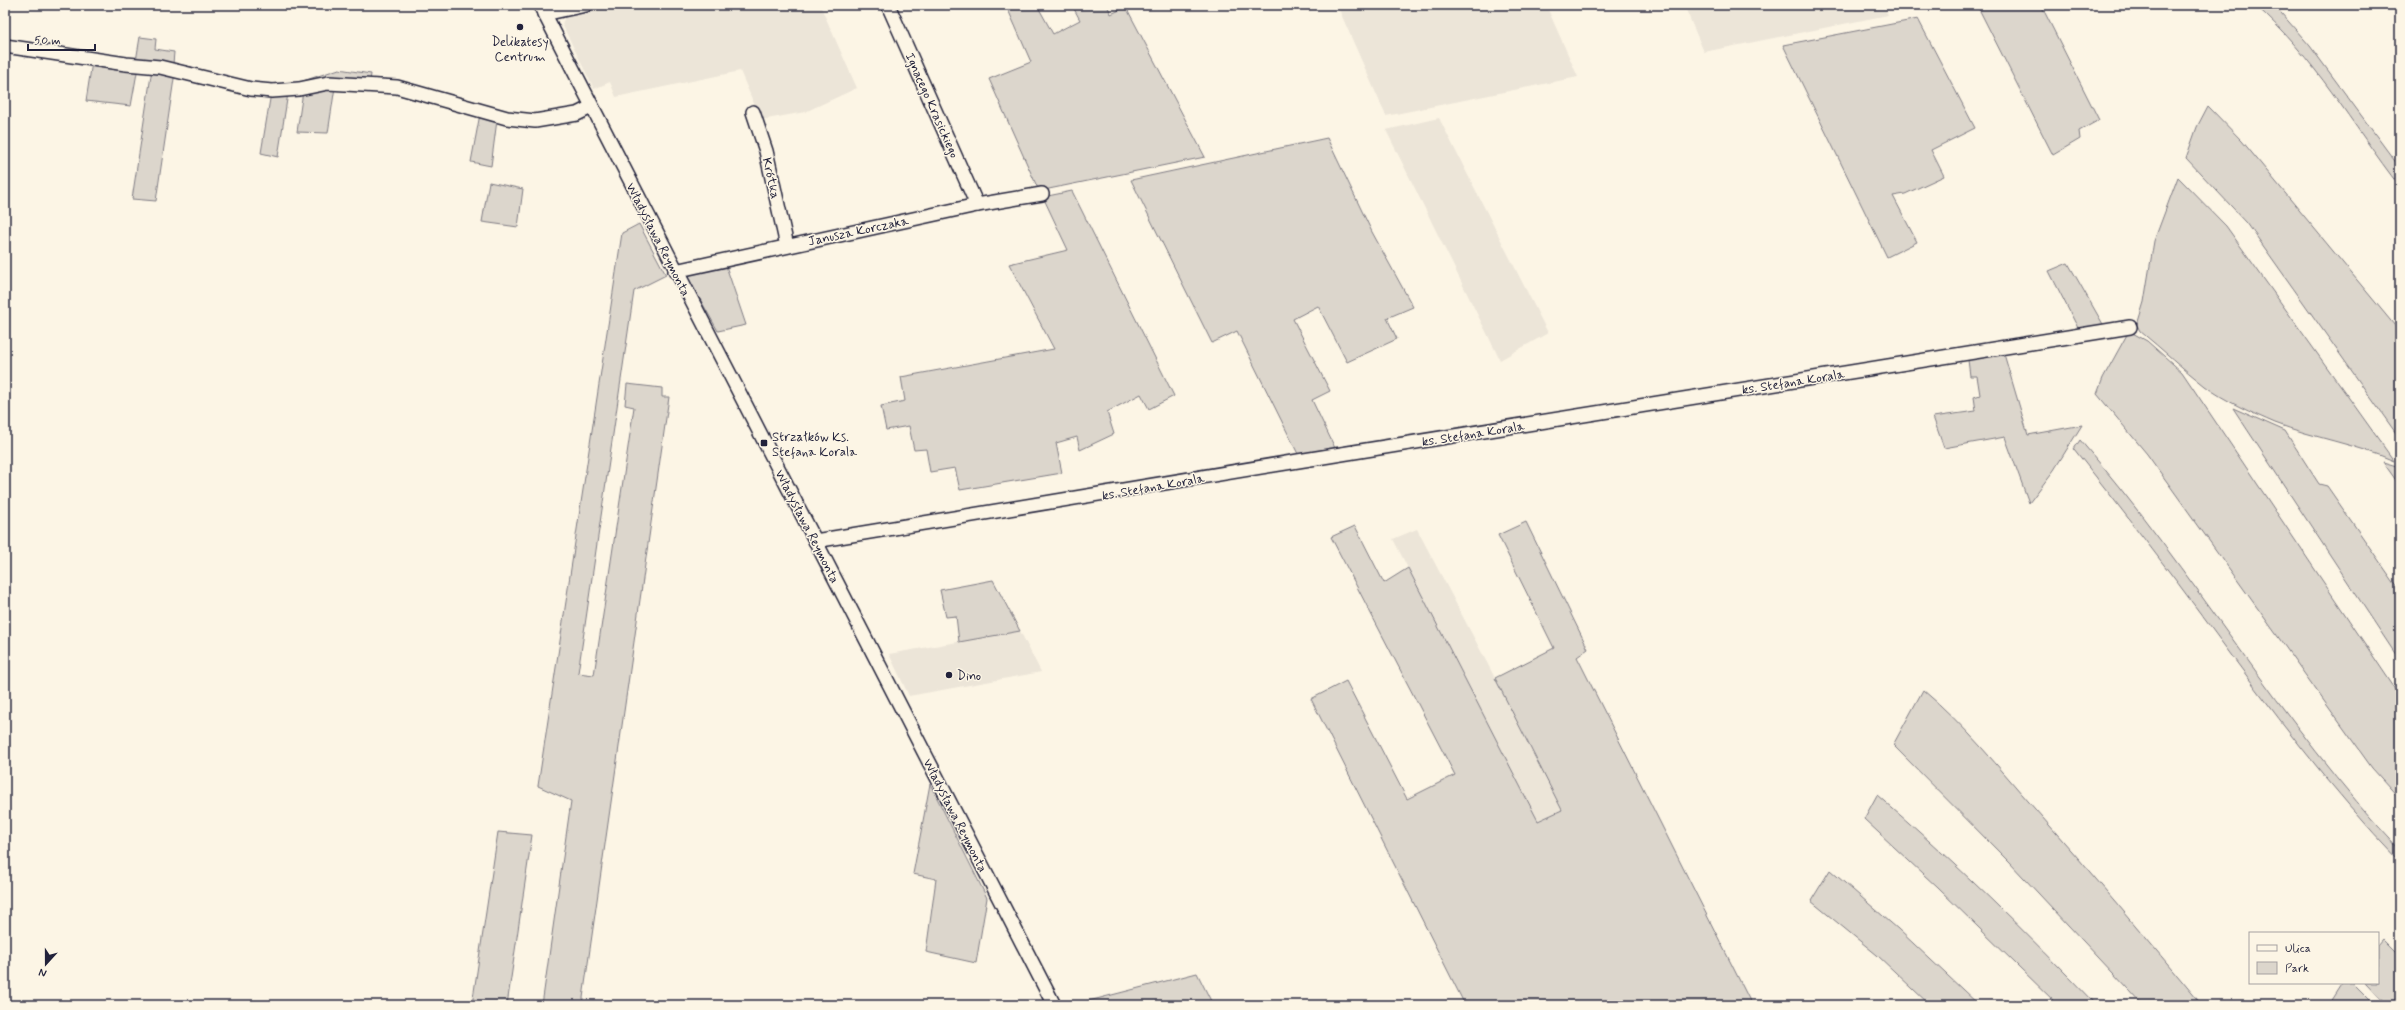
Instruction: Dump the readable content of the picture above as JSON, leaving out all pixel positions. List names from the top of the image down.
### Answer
{
  "streets": {
    "street": [
      "Ignacego Krasickiego",
      "Krótka",
      "Janusza Korczaka",
      "Władysława Reymonta",
      "ks. Stefana Korala"
    ]
  },
  "crossings": [
    ["Ignacego Krasickiego", "Janusza Korczaka"],
    ["Krótka", "Janusza Korczaka"],
    ["Janusza Korczaka", "Władysława Reymonta"],
    ["Władysława Reymonta", "ks. Stefana Korala"]
  ],
  "places": {
    "other": ["Delikatesy Centrum", "Dino"],
    "transit": ["Strzałków Ks. Stefana Korala"]
  },
  "legend": ["Ulica", "Park"],
  "scale_bar": "50 m",
  "north": "bottom"
}
